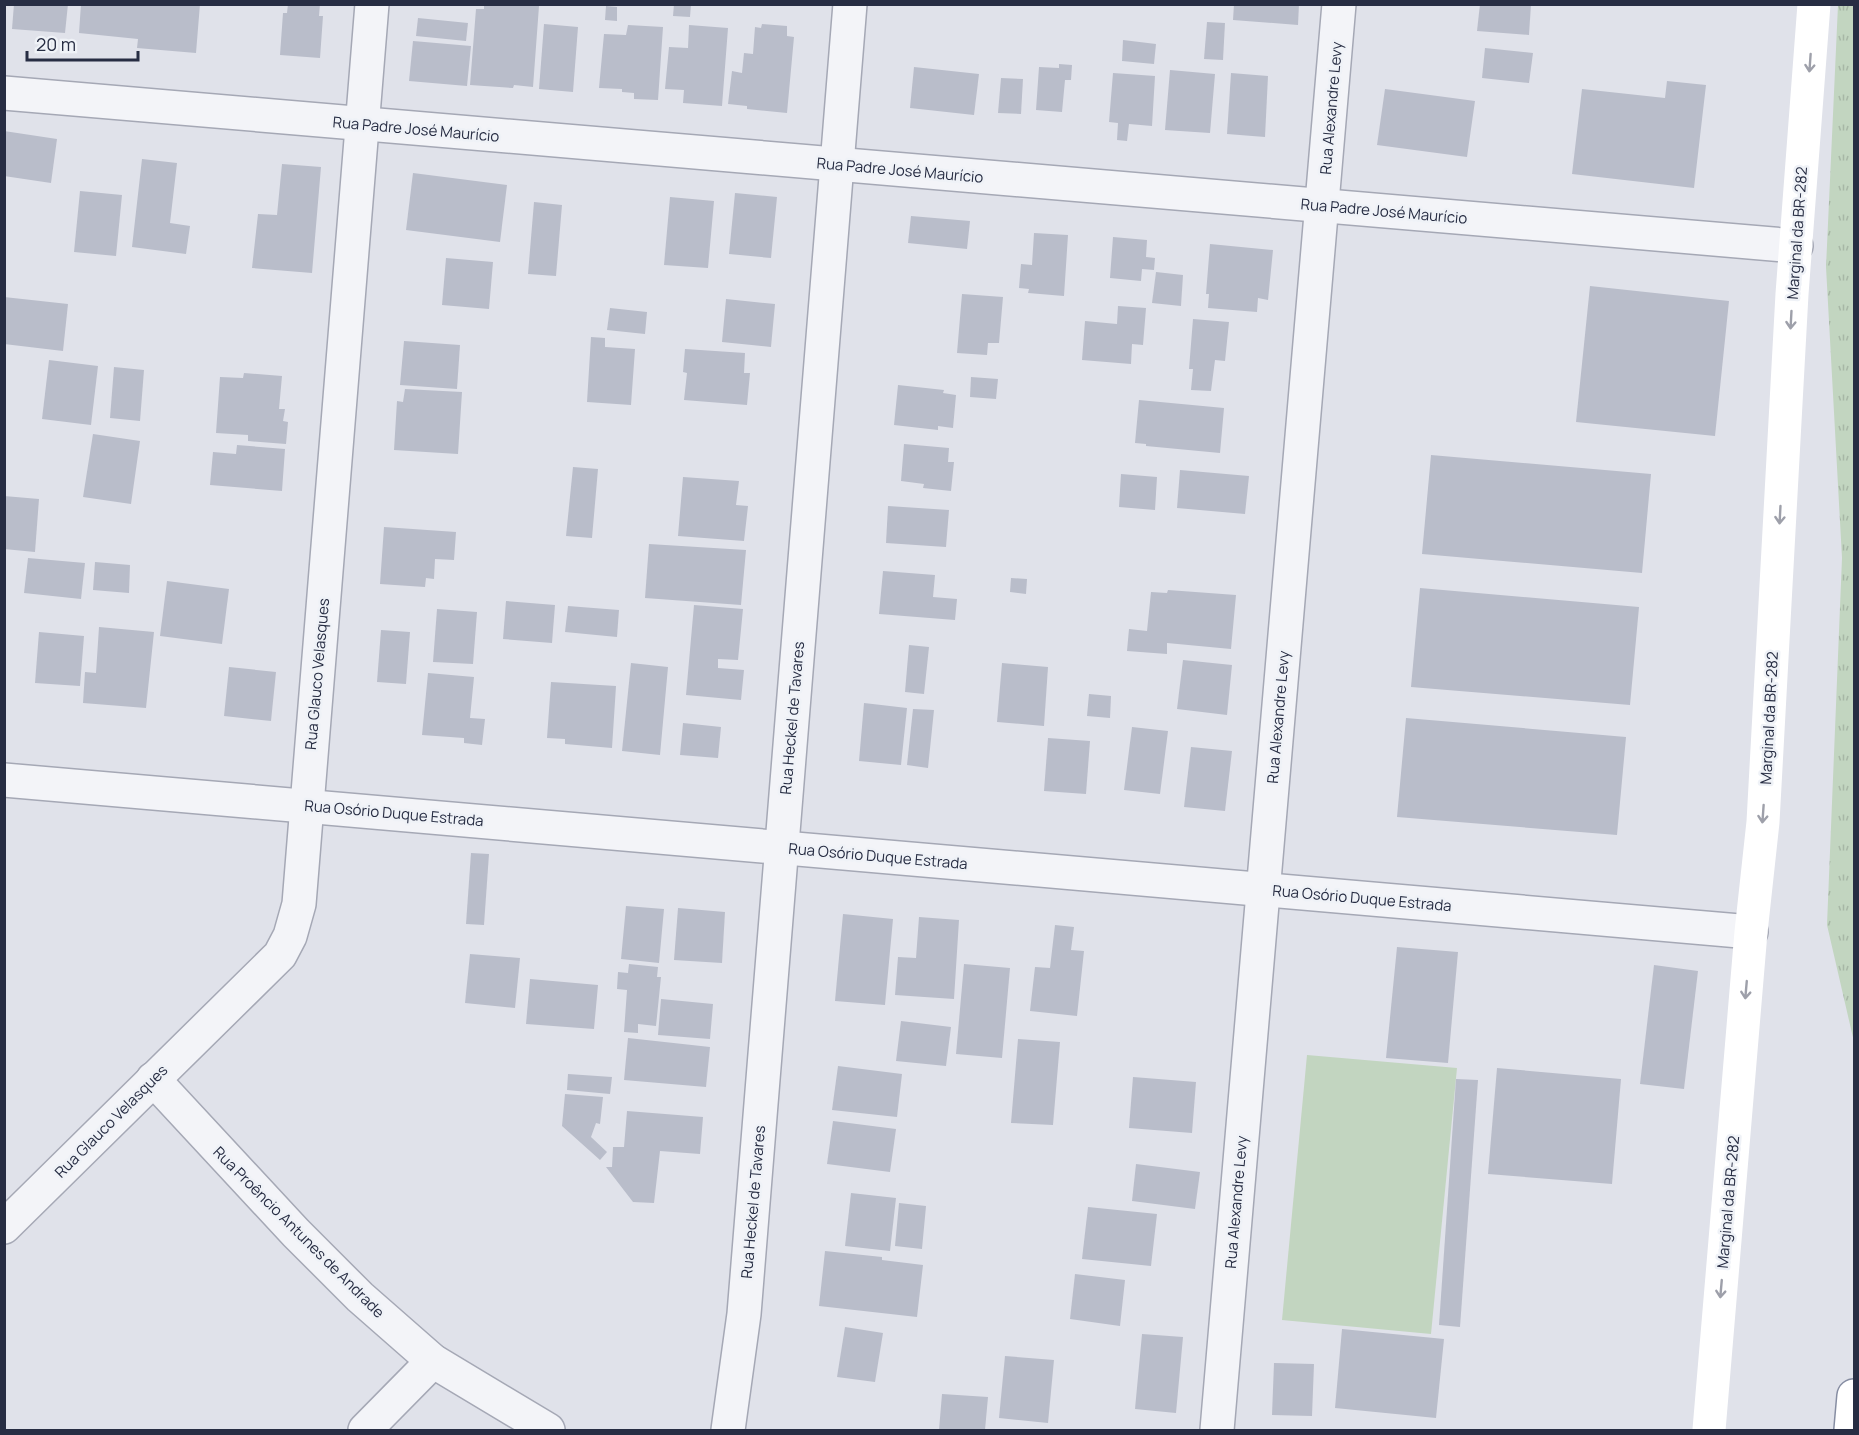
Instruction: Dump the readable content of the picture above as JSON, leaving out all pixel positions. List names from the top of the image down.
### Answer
{
  "streets": {
    "main road": ["Marginal da BR-282"],
    "street": [
      "Rua Alexandre Levy",
      "Rua Padre José Maurício",
      "Rua Glauco Velasques",
      "Rua Heckel de Tavares",
      "Rua Osório Duque Estrada",
      "Rua Proêncio Antunes de Andrade"
    ]
  },
  "crossings": [
    ["Rua Alexandre Levy", "Rua Padre José Maurício"],
    ["Rua Alexandre Levy", "Rua Osório Duque Estrada"],
    ["Rua Padre José Maurício", "Marginal da BR-282"],
    ["Rua Padre José Maurício", "Rua Glauco Velasques"],
    ["Rua Padre José Maurício", "Rua Heckel de Tavares"],
    ["Marginal da BR-282", "Rua Osório Duque Estrada"],
    ["Rua Glauco Velasques", "Rua Osório Duque Estrada"],
    ["Rua Glauco Velasques", "Rua Proêncio Antunes de Andrade"],
    ["Rua Heckel de Tavares", "Rua Osório Duque Estrada"]
  ],
  "one_way": ["Marginal da BR-282"],
  "scale_bar": "20 m"
}
